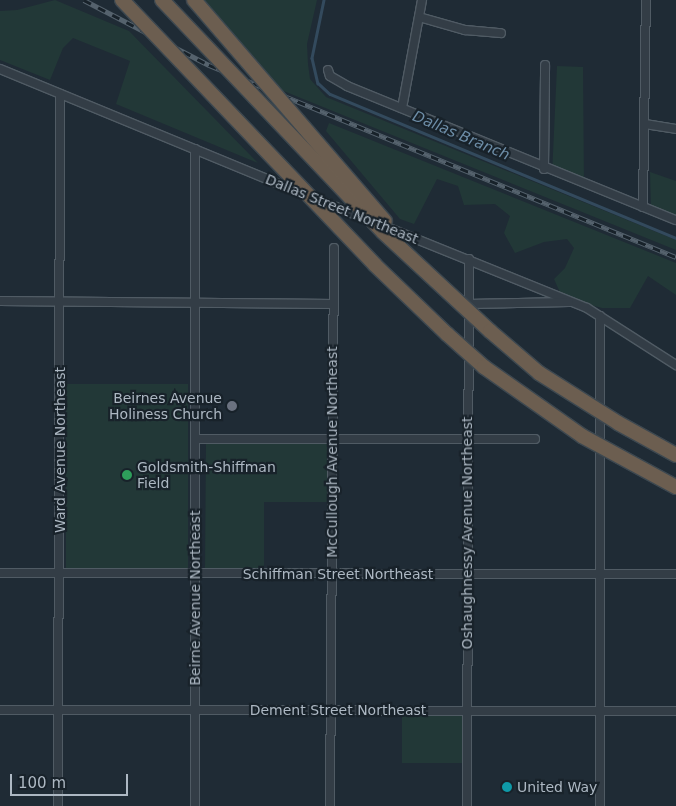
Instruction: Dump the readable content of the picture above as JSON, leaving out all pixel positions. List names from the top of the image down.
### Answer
{
  "streets": {
    "street": [
      "Dallas Street Northeast",
      "Ward Avenue Northeast",
      "McCullough Avenue Northeast",
      "Oshaughnessy Avenue Northeast",
      "Schiffman Street Northeast",
      "Beirne Avenue Northeast",
      "Dement Street Northeast"
    ]
  },
  "crossings": [
    ["Dallas Street Northeast", "Ward Avenue Northeast"],
    ["Dallas Street Northeast", "Oshaughnessy Avenue Northeast"],
    ["Dallas Street Northeast", "Beirne Avenue Northeast"],
    ["Ward Avenue Northeast", "Schiffman Street Northeast"],
    ["Ward Avenue Northeast", "Dement Street Northeast"],
    ["McCullough Avenue Northeast", "Schiffman Street Northeast"],
    ["McCullough Avenue Northeast", "Dement Street Northeast"],
    ["Oshaughnessy Avenue Northeast", "Schiffman Street Northeast"],
    ["Oshaughnessy Avenue Northeast", "Dement Street Northeast"],
    ["Schiffman Street Northeast", "Beirne Avenue Northeast"],
    ["Beirne Avenue Northeast", "Dement Street Northeast"]
  ],
  "water": ["Dallas Branch"],
  "places": ["Beirnes Avenue Holiness Church", "Goldsmith-Shiffman Field", "United Way"],
  "scale_bar": "100 m"
}
